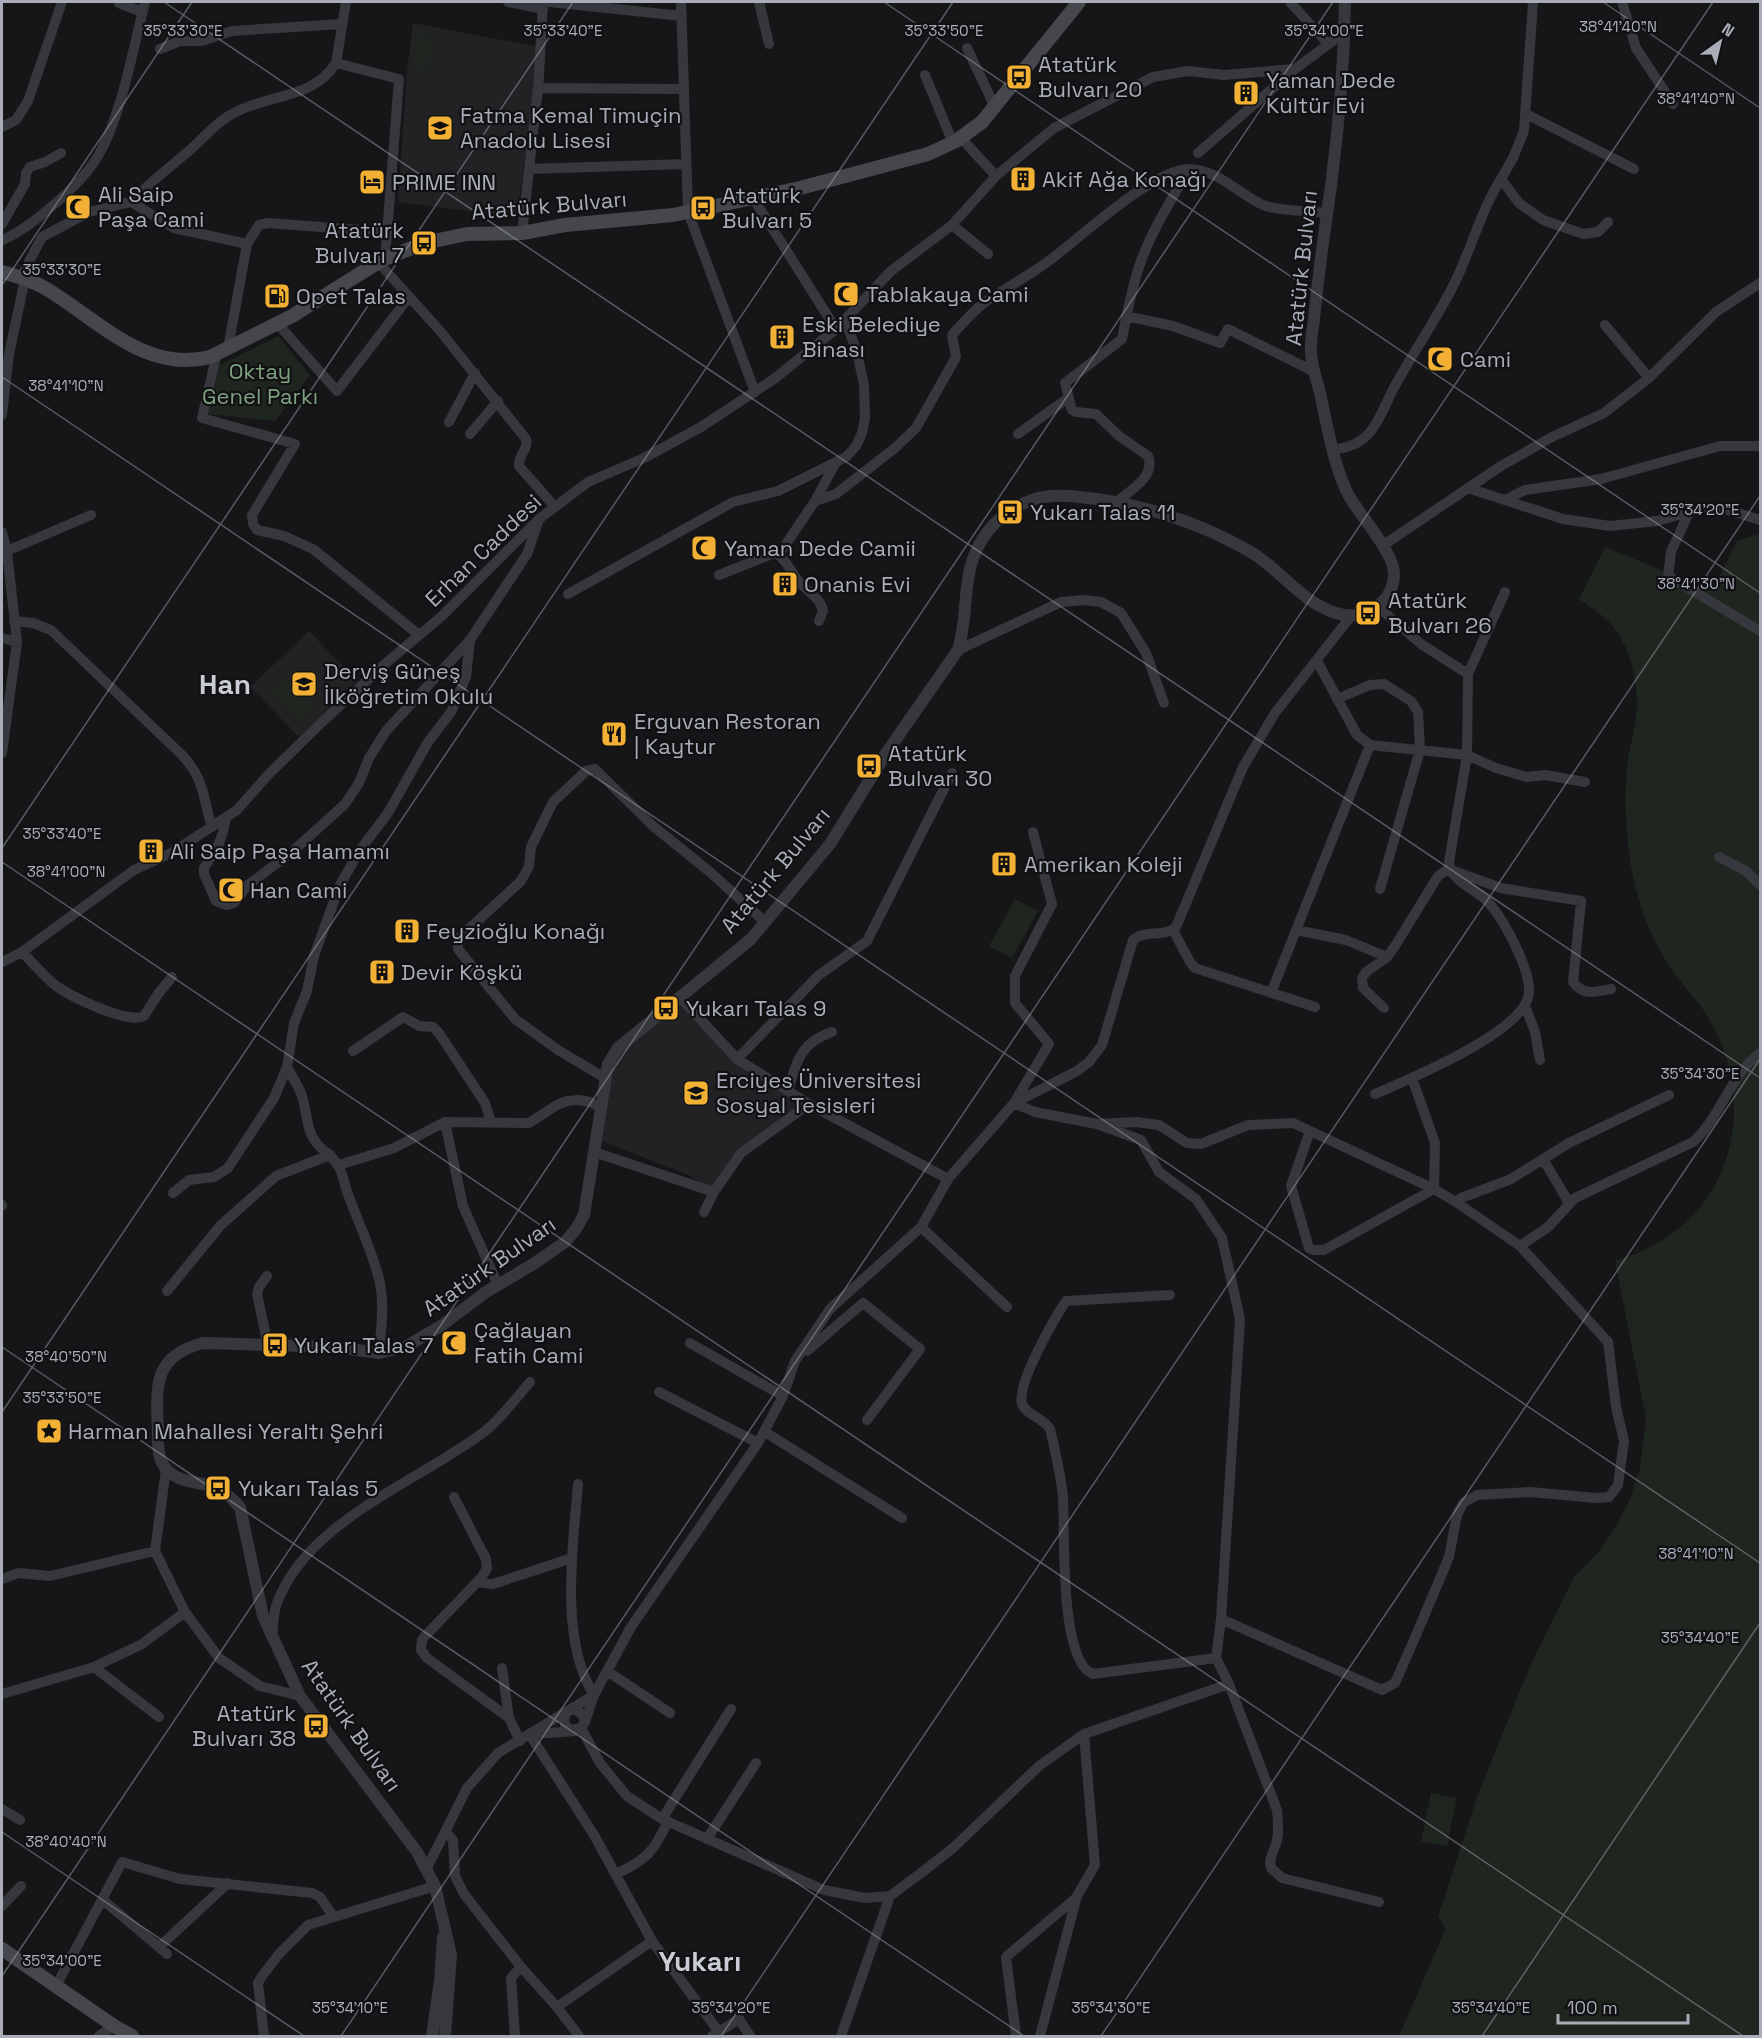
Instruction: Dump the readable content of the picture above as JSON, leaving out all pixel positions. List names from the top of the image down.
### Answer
{
  "streets": {
    "main road": ["Atatürk Bulvarı"],
    "street": ["Erhan Caddesi"]
  },
  "districts": ["Han", "Yukarı"],
  "parks": ["Oktay Genel Parkı"],
  "places": {
    "bus stop": [
      "Atatürk Bulvarı 20",
      "Atatürk Bulvarı 5",
      "Atatürk Bulvarı 7",
      "Yukarı Talas 11",
      "Atatürk Bulvarı 26",
      "Atatürk Bulvarı 30",
      "Yukarı Talas 9",
      "Yukarı Talas 7",
      "Yukarı Talas 5",
      "Atatürk Bulvarı 38"
    ],
    "building": [
      "Yaman Dede Kültür Evi",
      "Akif Ağa Konağı",
      "Eski Belediye Binası",
      "Onanis Evi",
      "Ali Saip Paşa Hamamı",
      "Amerikan Koleji",
      "Feyzioğlu Konağı",
      "Devir Köşkü"
    ],
    "school or university": ["Fatma Kemal Timuçin Anadolu Lisesi", "Derviş Güneş İlköğretim Okulu", "Erciyes Üniversitesi Sosyal Tesisleri"],
    "hotel": ["PRIME INN"],
    "mosque": [
      "Ali Saip Paşa Cami",
      "Tablakaya Cami",
      "Cami",
      "Yaman Dede Camii",
      "Han Cami",
      "Çağlayan Fatih Cami"
    ],
    "fuel station": ["Opet Talas"],
    "restaurant": ["Erguvan Restoran | Kaytur"],
    "place": ["Harman Mahallesi Yeraltı Şehri"]
  },
  "scale_bar": "100 m",
  "north": "top right",
  "coordinates": [
    "38°41'40\"N",
    "35°33'30\"E",
    "35°33'50\"E",
    "35°34'00\"E",
    "35°33'40\"E",
    "38°41'10\"N",
    "35°34'20\"E",
    "38°41'30\"N",
    "38°41'00\"N",
    "35°34'30\"E",
    "38°40'50\"N",
    "35°34'40\"E",
    "38°40'40\"N",
    "35°34'10\"E"
  ]
}
